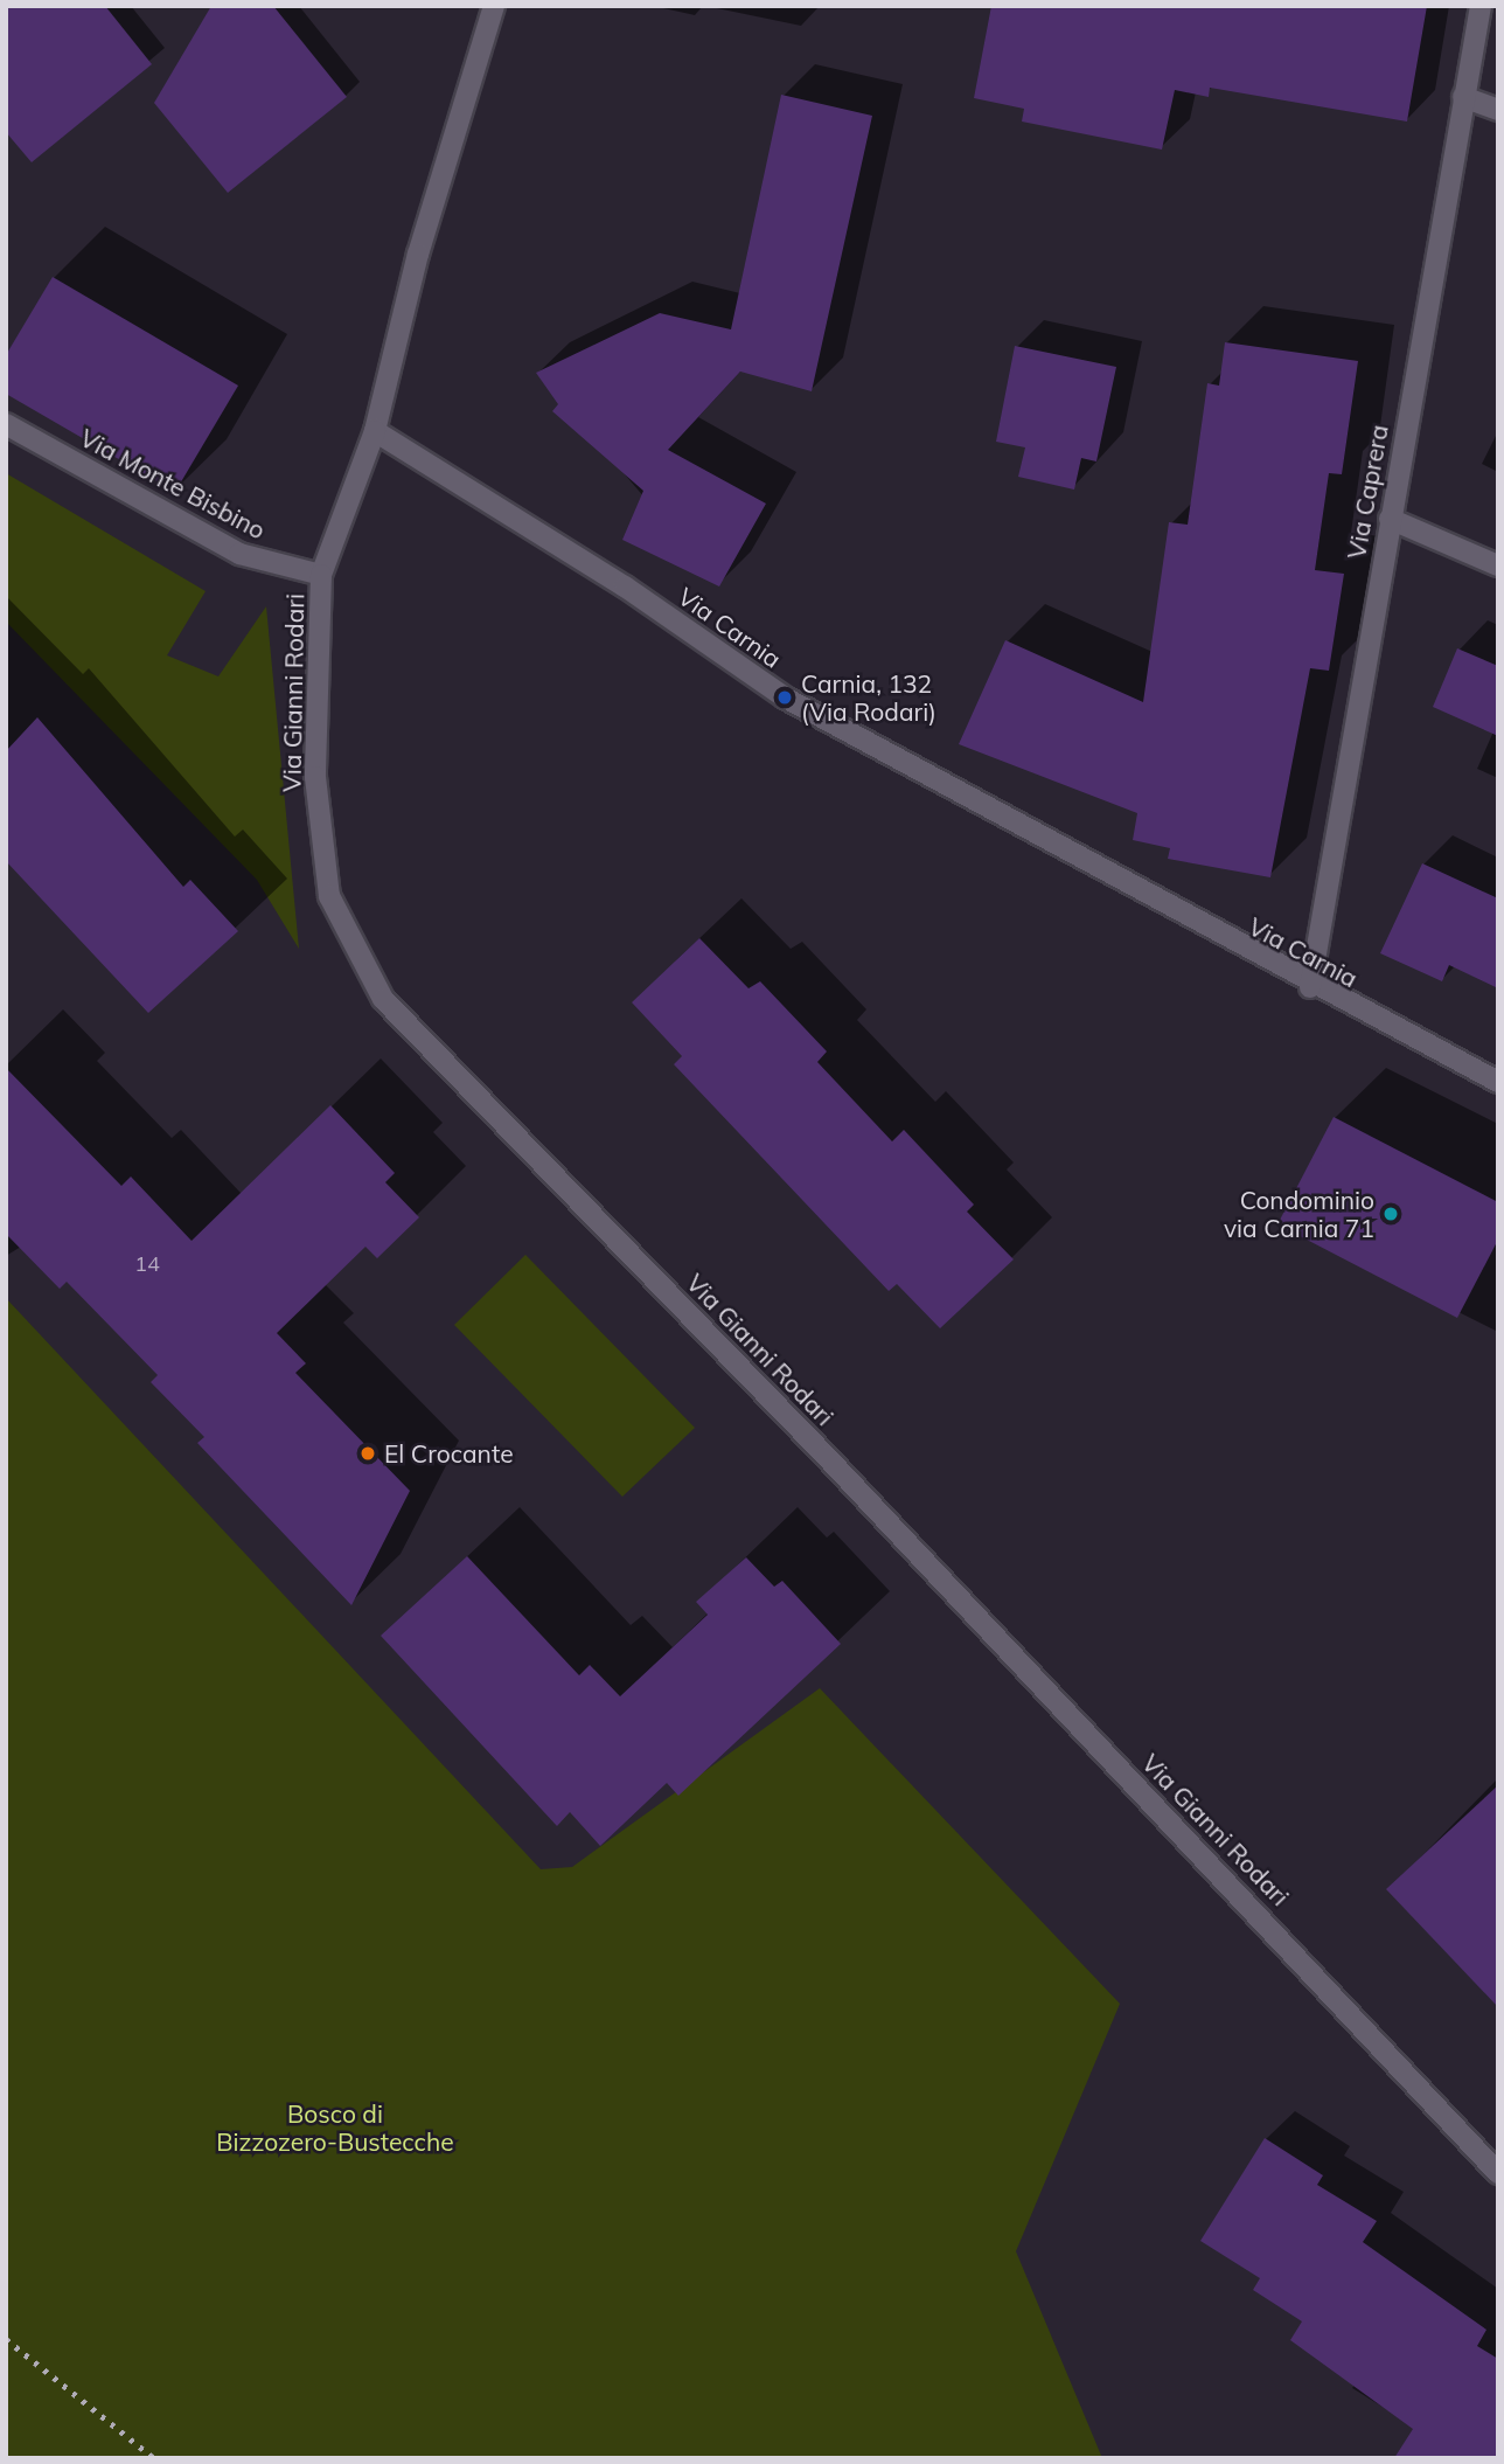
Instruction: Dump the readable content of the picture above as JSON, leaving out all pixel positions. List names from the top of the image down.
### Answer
{
  "streets": {
    "street": [
      "Via Monte Bisbino",
      "Via Caprera",
      "Via Carnia",
      "Via Gianni Rodari"
    ]
  },
  "crossings": [
    ["Via Monte Bisbino", "Via Gianni Rodari"],
    ["Via Caprera", "Via Carnia"],
    ["Via Carnia", "Via Gianni Rodari"]
  ],
  "parks": ["Bosco di Bizzozero-Bustecche"],
  "places": ["Carnia, 132 (Via Rodari)", "Condominio via Carnia 71", "El Crocante"],
  "house_numbers": ["14"]
}
